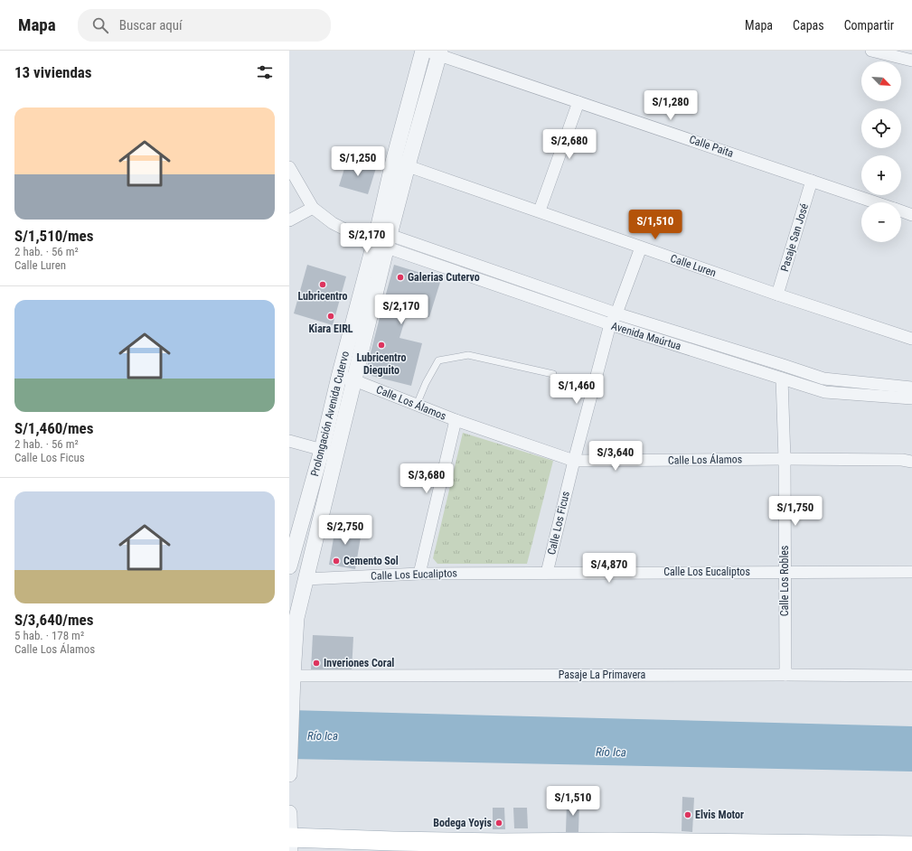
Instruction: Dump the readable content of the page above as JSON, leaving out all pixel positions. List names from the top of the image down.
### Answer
{
  "streets": {
    "street": [
      "Calle Paita",
      "Pasaje San José",
      "Calle Luren",
      "Avenida Maúrtua",
      "Calle Los Álamos",
      "Prolongación Avenida Cutervo",
      "Calle Los Ficus",
      "Calle Los Eucaliptos",
      "Calle Los Robles",
      "Pasaje La Primavera"
    ]
  },
  "crossings": [
    ["Calle Paita", "Pasaje San José"],
    ["Calle Paita", "Prolongación Avenida Cutervo"],
    ["Pasaje San José", "Calle Luren"],
    ["Calle Luren", "Prolongación Avenida Cutervo"],
    ["Calle Luren", "Calle Los Ficus"],
    ["Avenida Maúrtua", "Prolongación Avenida Cutervo"],
    ["Avenida Maúrtua", "Calle Los Ficus"],
    ["Avenida Maúrtua", "Calle Los Robles"],
    ["Calle Los Álamos", "Prolongación Avenida Cutervo"],
    ["Calle Los Álamos", "Calle Los Ficus"],
    ["Calle Los Álamos", "Calle Los Robles"],
    ["Prolongación Avenida Cutervo", "Calle Los Eucaliptos"],
    ["Prolongación Avenida Cutervo", "Pasaje La Primavera"],
    ["Calle Los Ficus", "Calle Los Eucaliptos"],
    ["Calle Los Eucaliptos", "Calle Los Robles"],
    ["Calle Los Robles", "Pasaje La Primavera"]
  ],
  "water": ["Río Ica"],
  "places": [
    "Galerias Cutervo",
    "Lubricentro",
    "Kiara EIRL",
    "Lubricentro Dieguito",
    "Cemento Sol",
    "Inveriones Coral",
    "Elvis Motor",
    "Bodega Yoyis"
  ],
  "north": "bottom right",
  "page": {
    "header": "Mapa",
    "search": "Buscar aquí",
    "nav": ["Mapa", "Capas", "Compartir"],
    "heading": "13 viviendas",
    "map_buttons": ["+", "−"],
    "price": [
      "S/1,280",
      "S/2,680",
      "S/1,250",
      "S/1,510",
      "S/2,170",
      "S/2,170",
      "S/1,460",
      "S/3,640",
      "S/3,680",
      "S/1,750",
      "S/2,750",
      "S/4,870",
      "S/1,510"
    ],
    "list": [
      {
        "name": "S/1,510/mes",
        "note": "2 hab. · 56 m² · Calle Luren"
      },
      {
        "name": "S/1,460/mes",
        "note": "2 hab. · 56 m² · Calle Los Ficus"
      },
      {
        "name": "S/3,640/mes",
        "note": "5 hab. · 178 m² · Calle Los Álamos"
      }
    ]
  }
}
